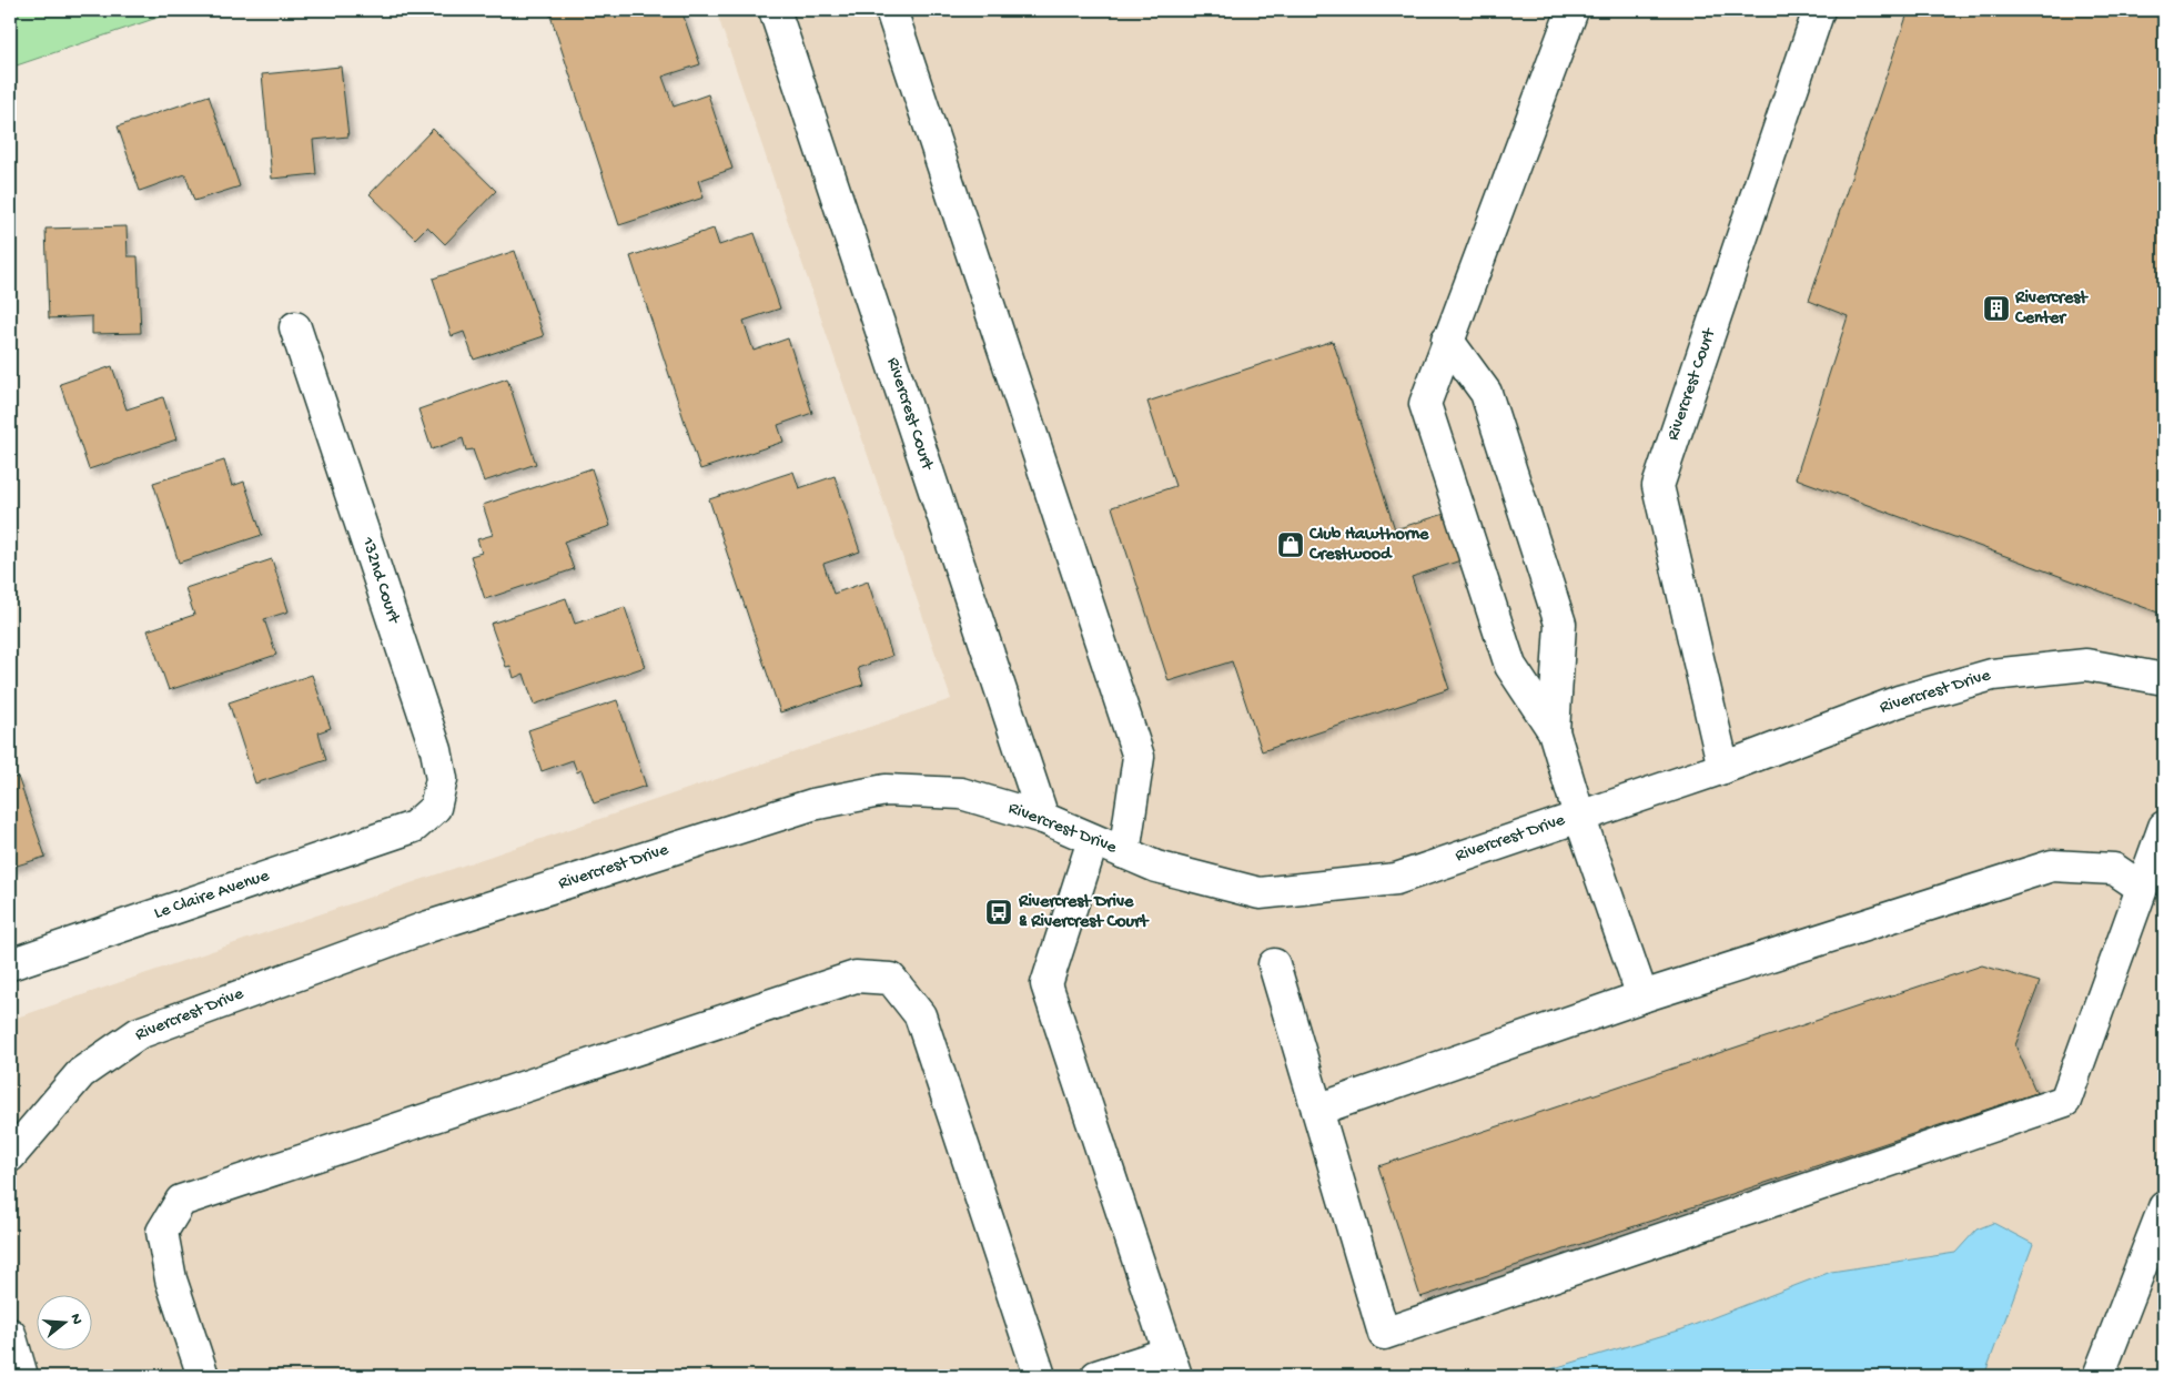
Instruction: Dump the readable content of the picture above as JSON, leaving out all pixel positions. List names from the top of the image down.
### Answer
{
  "streets": {
    "street": [
      "Rivercrest Court",
      "132nd Court",
      "Rivercrest Drive",
      "Le Claire Avenue"
    ]
  },
  "crossings": [
    ["Rivercrest Court", "Rivercrest Drive"],
    ["132nd Court", "Le Claire Avenue"]
  ],
  "places": {
    "building": ["Rivercrest Center"],
    "shop": ["Club Hawthorne Crestwood"],
    "bus stop": ["Rivercrest Drive & Rivercrest Court"]
  },
  "north": "right"
}
